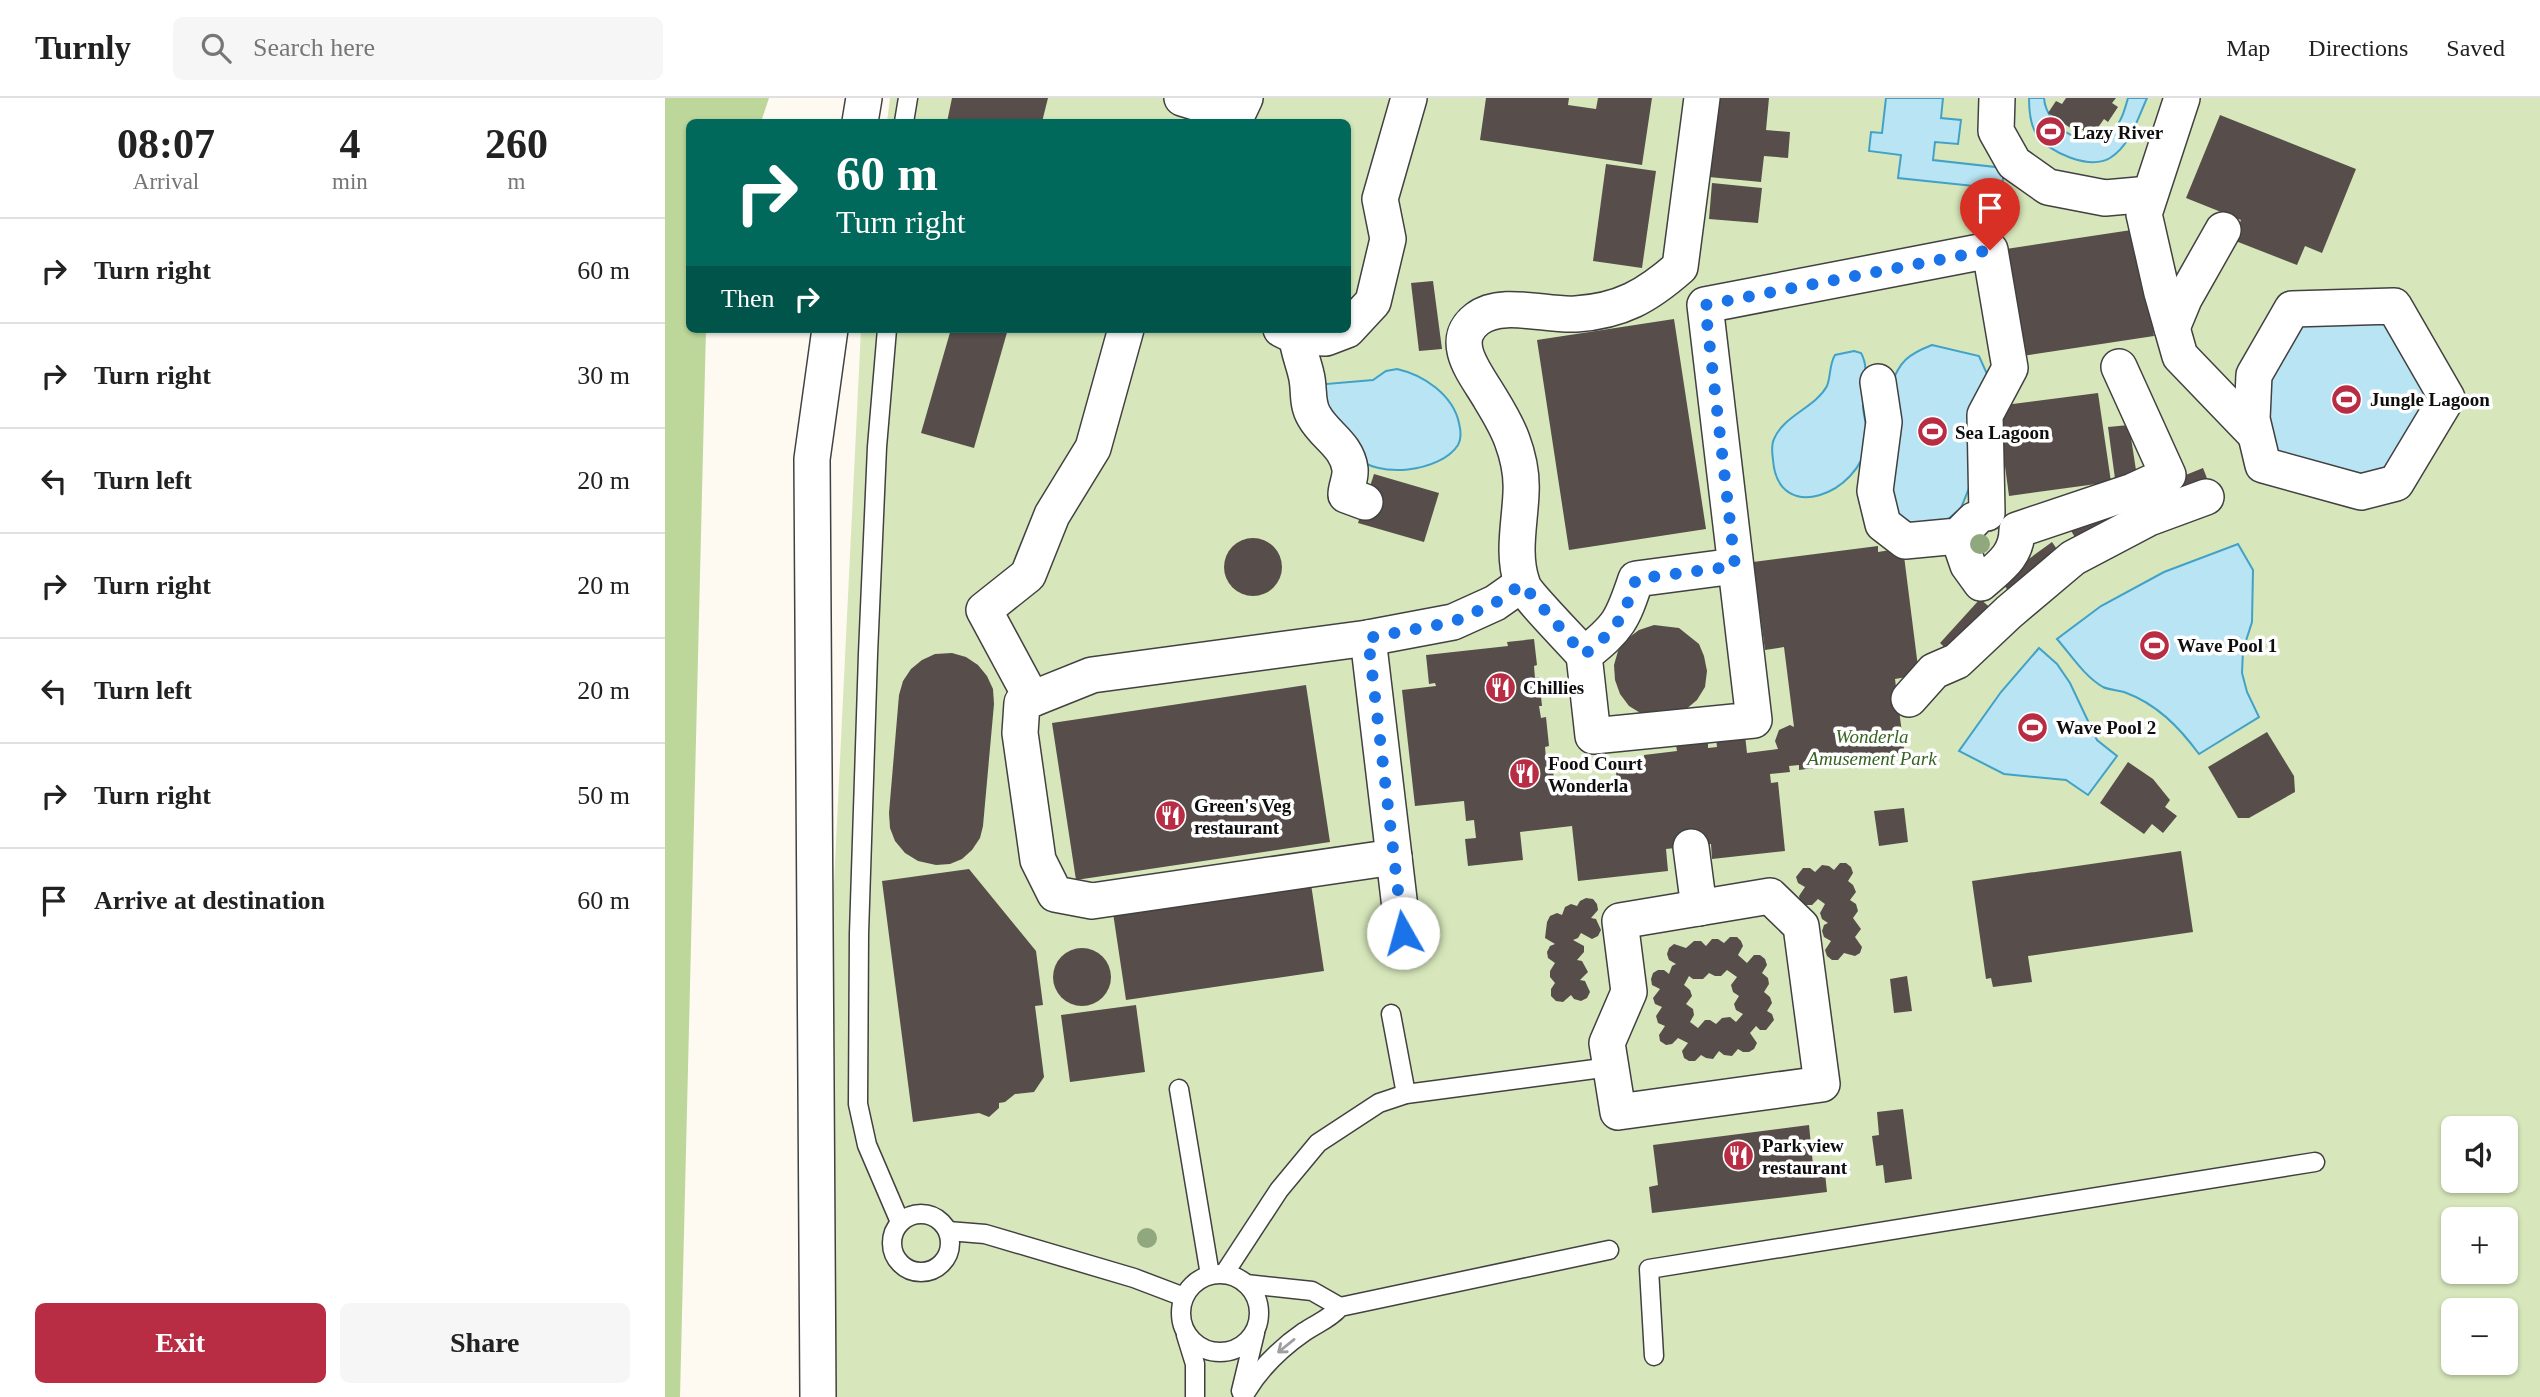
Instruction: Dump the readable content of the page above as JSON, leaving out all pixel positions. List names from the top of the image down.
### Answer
{
  "parks": ["Wonderla Amusement Park"],
  "places": {
    "sports": [
      "Lazy River",
      "Jungle Lagoon",
      "Sea Lagoon",
      "Wave Pool 1",
      "Wave Pool 2"
    ],
    "restaurant": [
      "Chillies",
      "Food Court Wonderla",
      "Green's Veg restaurant",
      "Park view restaurant"
    ]
  },
  "page": {
    "header": "Turnly",
    "search": "Search here",
    "nav": ["Map", "Directions", "Saved"],
    "eta": [
      "08:07",
      "Arrival",
      "4",
      "min",
      "260",
      "m"
    ],
    "turn": ["60 m", "Turn right"],
    "list": [
      {
        "name": "Turn right",
        "value": "60 m"
      },
      {
        "name": "Turn right",
        "value": "30 m"
      },
      {
        "name": "Turn left",
        "value": "20 m"
      },
      {
        "name": "Turn right",
        "value": "20 m"
      },
      {
        "name": "Turn left",
        "value": "20 m"
      },
      {
        "name": "Turn right",
        "value": "50 m"
      },
      {
        "name": "Arrive at destination",
        "value": "60 m"
      }
    ],
    "then": "Then",
    "map_buttons": ["+", "−"],
    "buttons": ["Exit", "Share"]
  }
}
